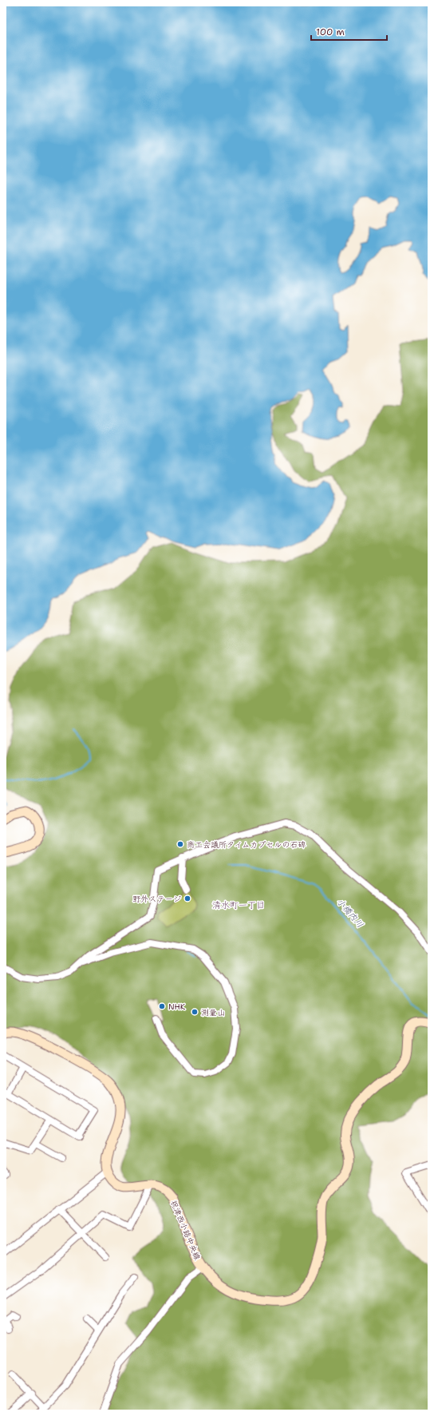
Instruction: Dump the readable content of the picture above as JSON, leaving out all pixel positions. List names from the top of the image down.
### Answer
{
  "streets": {
    "main road": ["祝津西小路中央線"]
  },
  "districts": ["清水町一丁目"],
  "water": ["小橋内川"],
  "places": [
    "商工会議所タイムカプセルの石碑",
    "野外ステージ",
    "NHK",
    "測量山"
  ],
  "scale_bar": "100 m"
}
